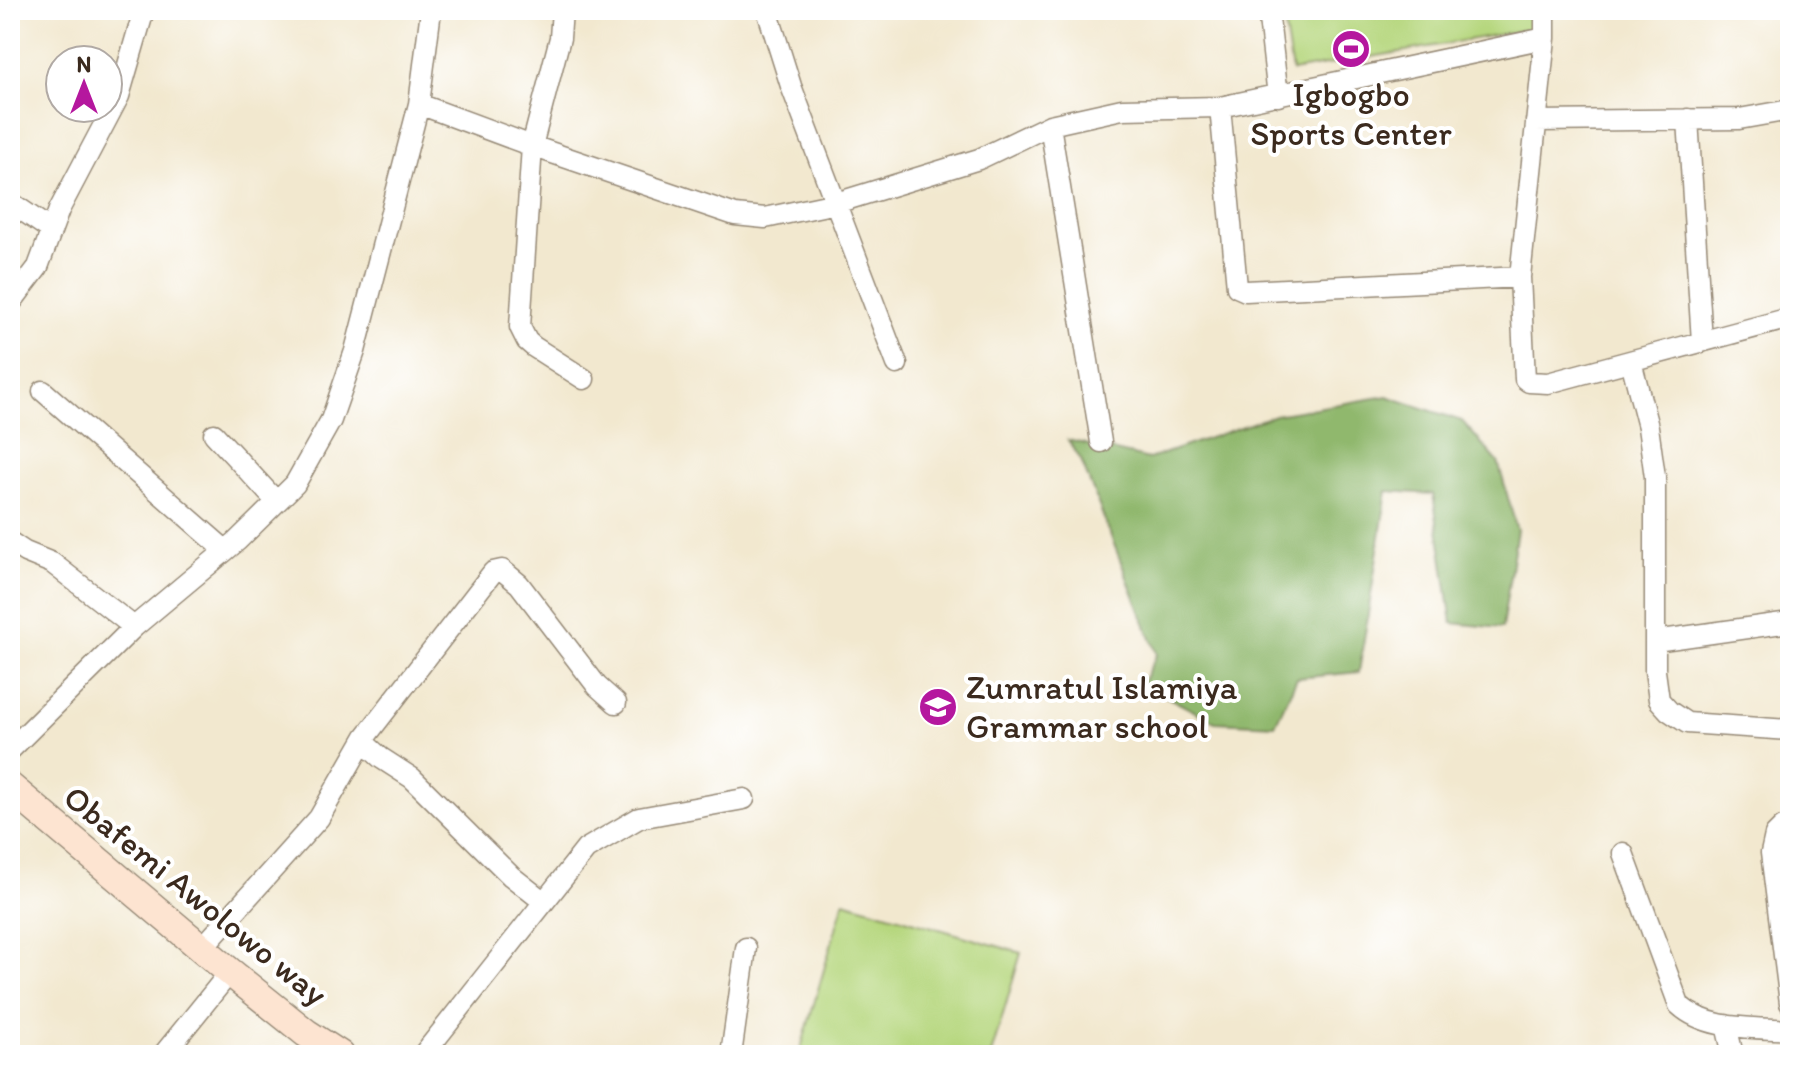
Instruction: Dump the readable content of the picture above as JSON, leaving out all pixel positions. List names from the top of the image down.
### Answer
{
  "streets": {
    "main road": ["Obafemi Awolowo way"]
  },
  "places": {
    "sports": ["Igbogbo Sports Center"],
    "school or university": ["Zumratul Islamiya Grammar school"]
  },
  "north": "top"
}
